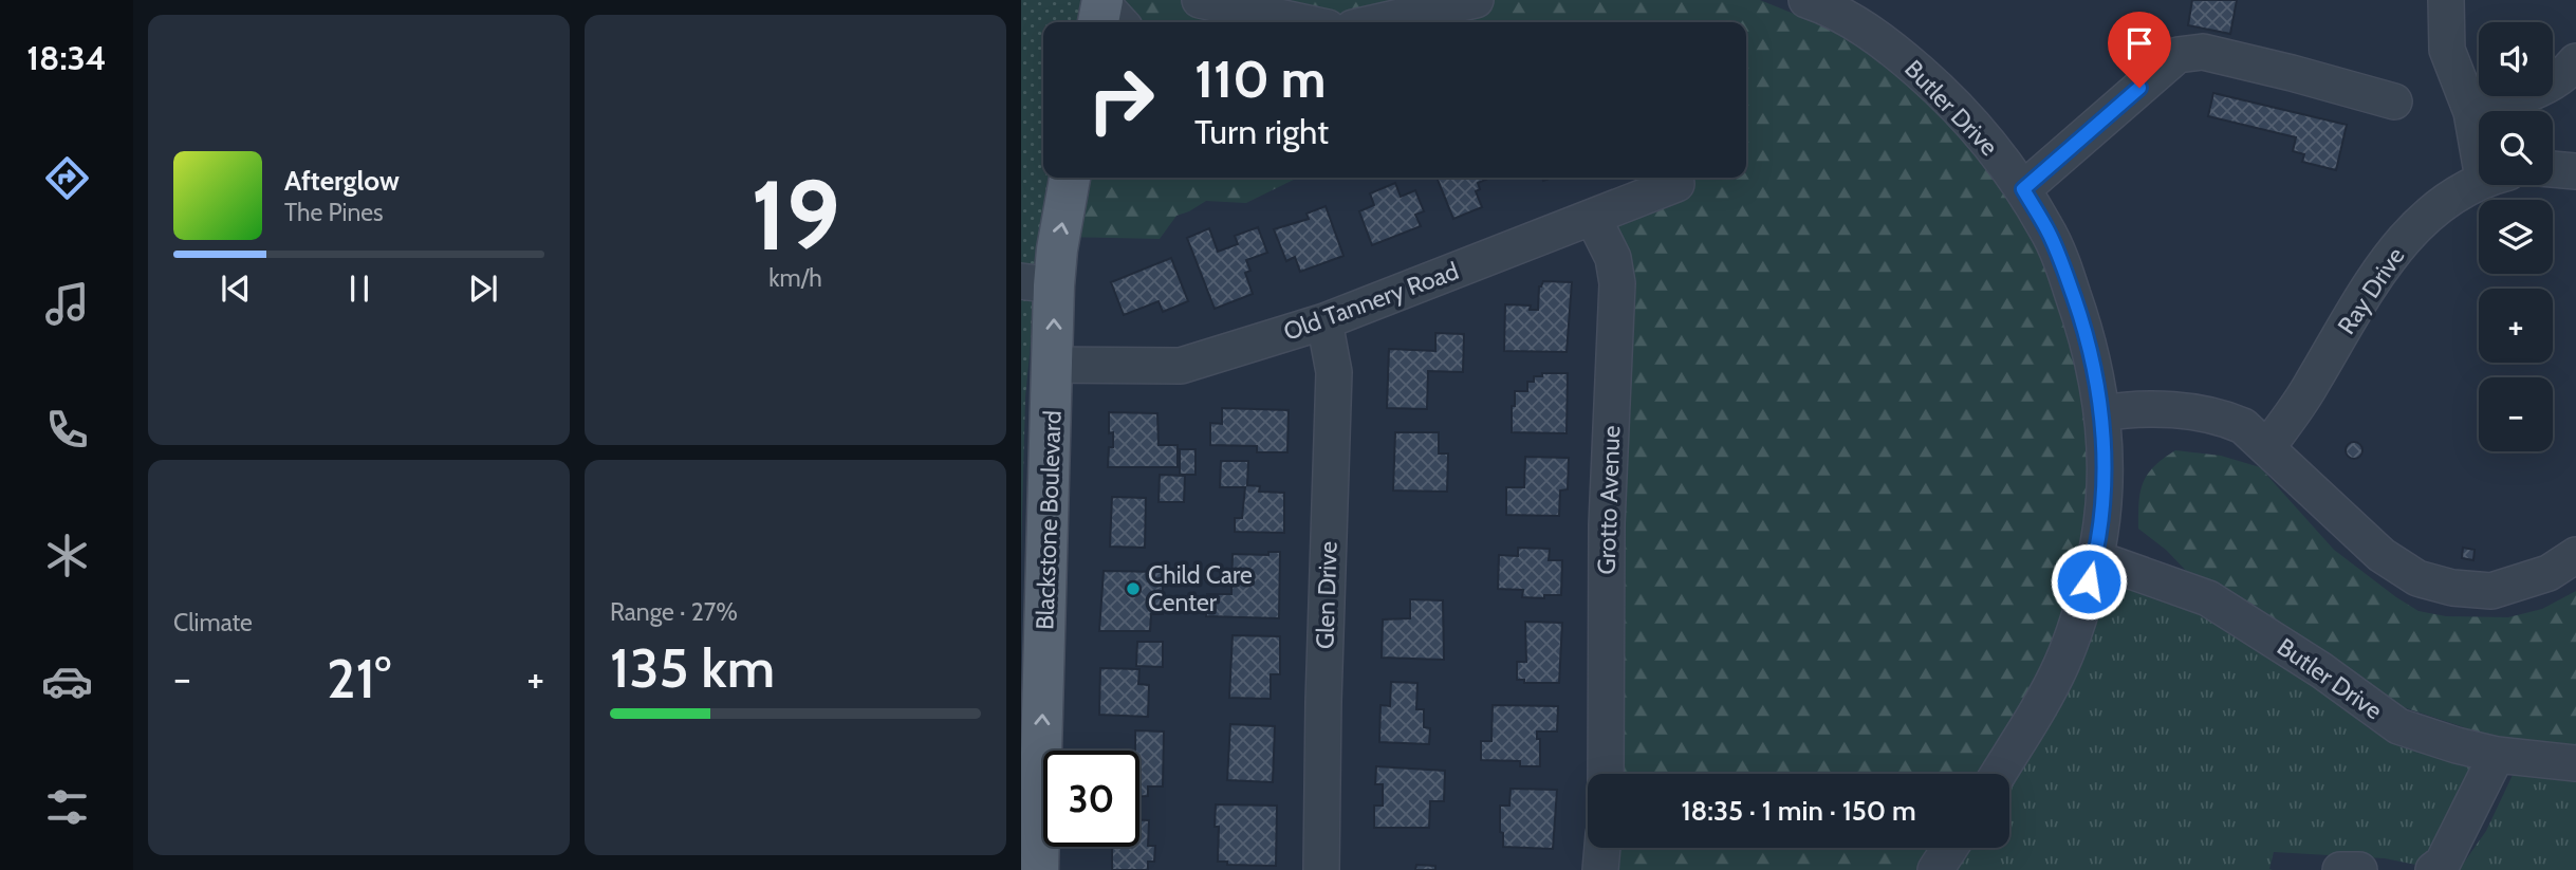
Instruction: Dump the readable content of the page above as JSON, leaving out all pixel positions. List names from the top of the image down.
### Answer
{
  "streets": {
    "main road": ["Blackstone Boulevard"],
    "street": [
      "Butler Drive",
      "Ray Drive",
      "Old Tannery Road",
      "Grotto Avenue",
      "Glen Drive"
    ]
  },
  "crossings": [
    ["Old Tannery Road", "Grotto Avenue"],
    ["Old Tannery Road", "Blackstone Boulevard"],
    ["Old Tannery Road", "Glen Drive"]
  ],
  "one_way": ["Blackstone Boulevard"],
  "places": ["Child Care Center"],
  "page": {
    "tabs": "18:34",
    "tile": [
      ["19", "km/h"],
      "Climate",
      ["Range · 27%", "135 km"]
    ],
    "map_buttons": ["+", "−"],
    "turn": ["110 m", "Turn right"],
    "song": ["Afterglow", "The Pines"],
    "heat": ["−", "21°", "+"],
    "limit": "30",
    "trip": "18:35 · 1 min · 150 m"
  }
}
